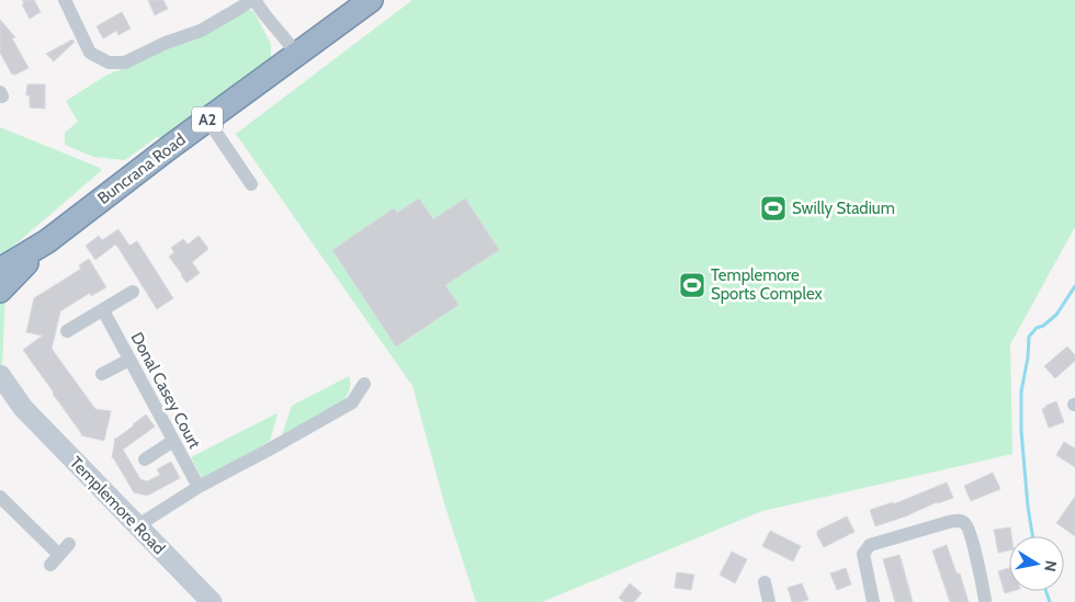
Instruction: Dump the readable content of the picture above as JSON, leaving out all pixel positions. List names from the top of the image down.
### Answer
{
  "streets": {
    "highway": ["A2", "Buncrana Road"],
    "main road": ["Templemore Road"],
    "street": ["Donal Casey Court"]
  },
  "places": {
    "sports": ["Swilly Stadium", "Templemore Sports Complex"]
  },
  "north": "right"
}
